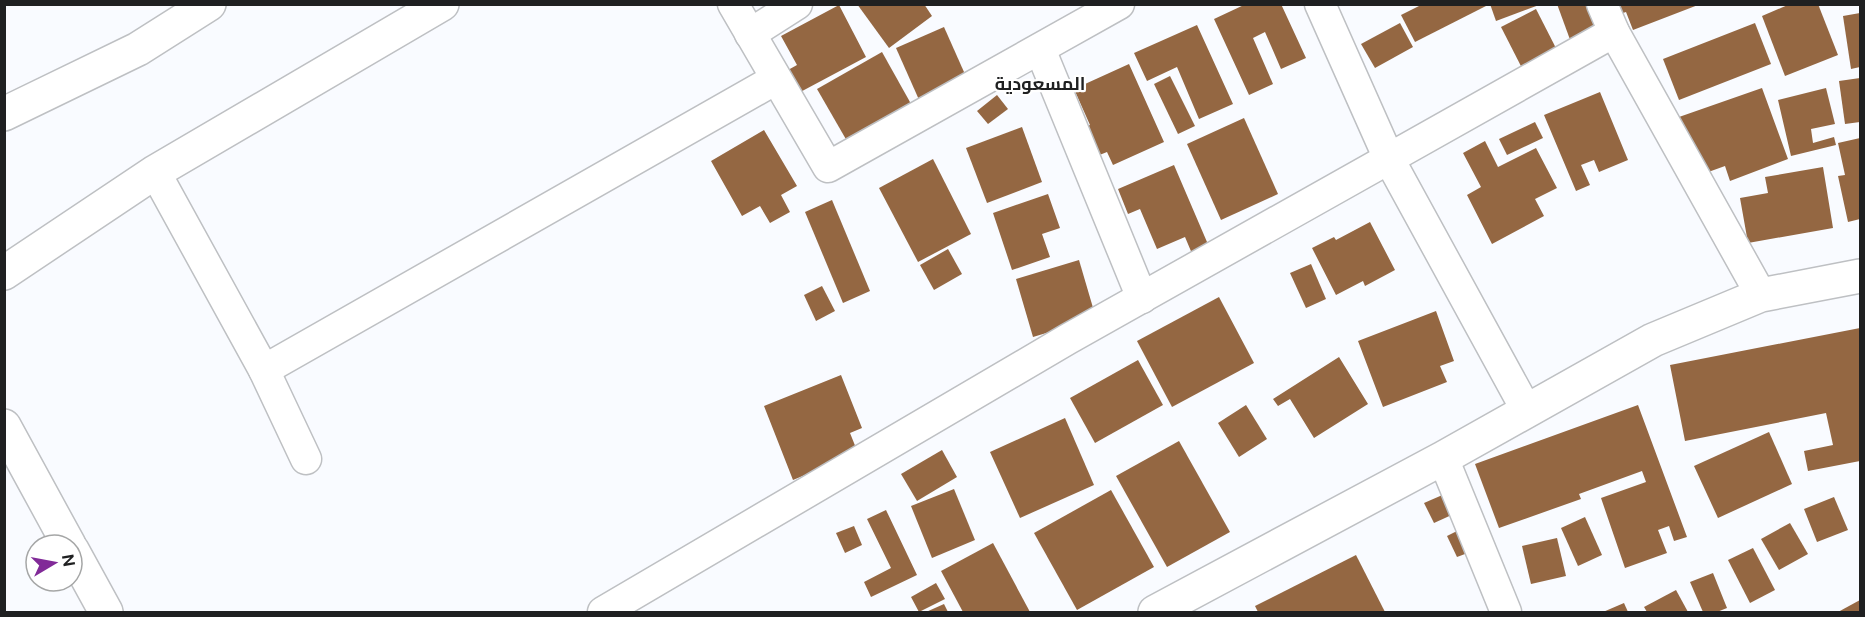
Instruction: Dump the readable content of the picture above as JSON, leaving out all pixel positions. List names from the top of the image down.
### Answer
{
  "districts": ["المسعودية"],
  "north": "right"
}
